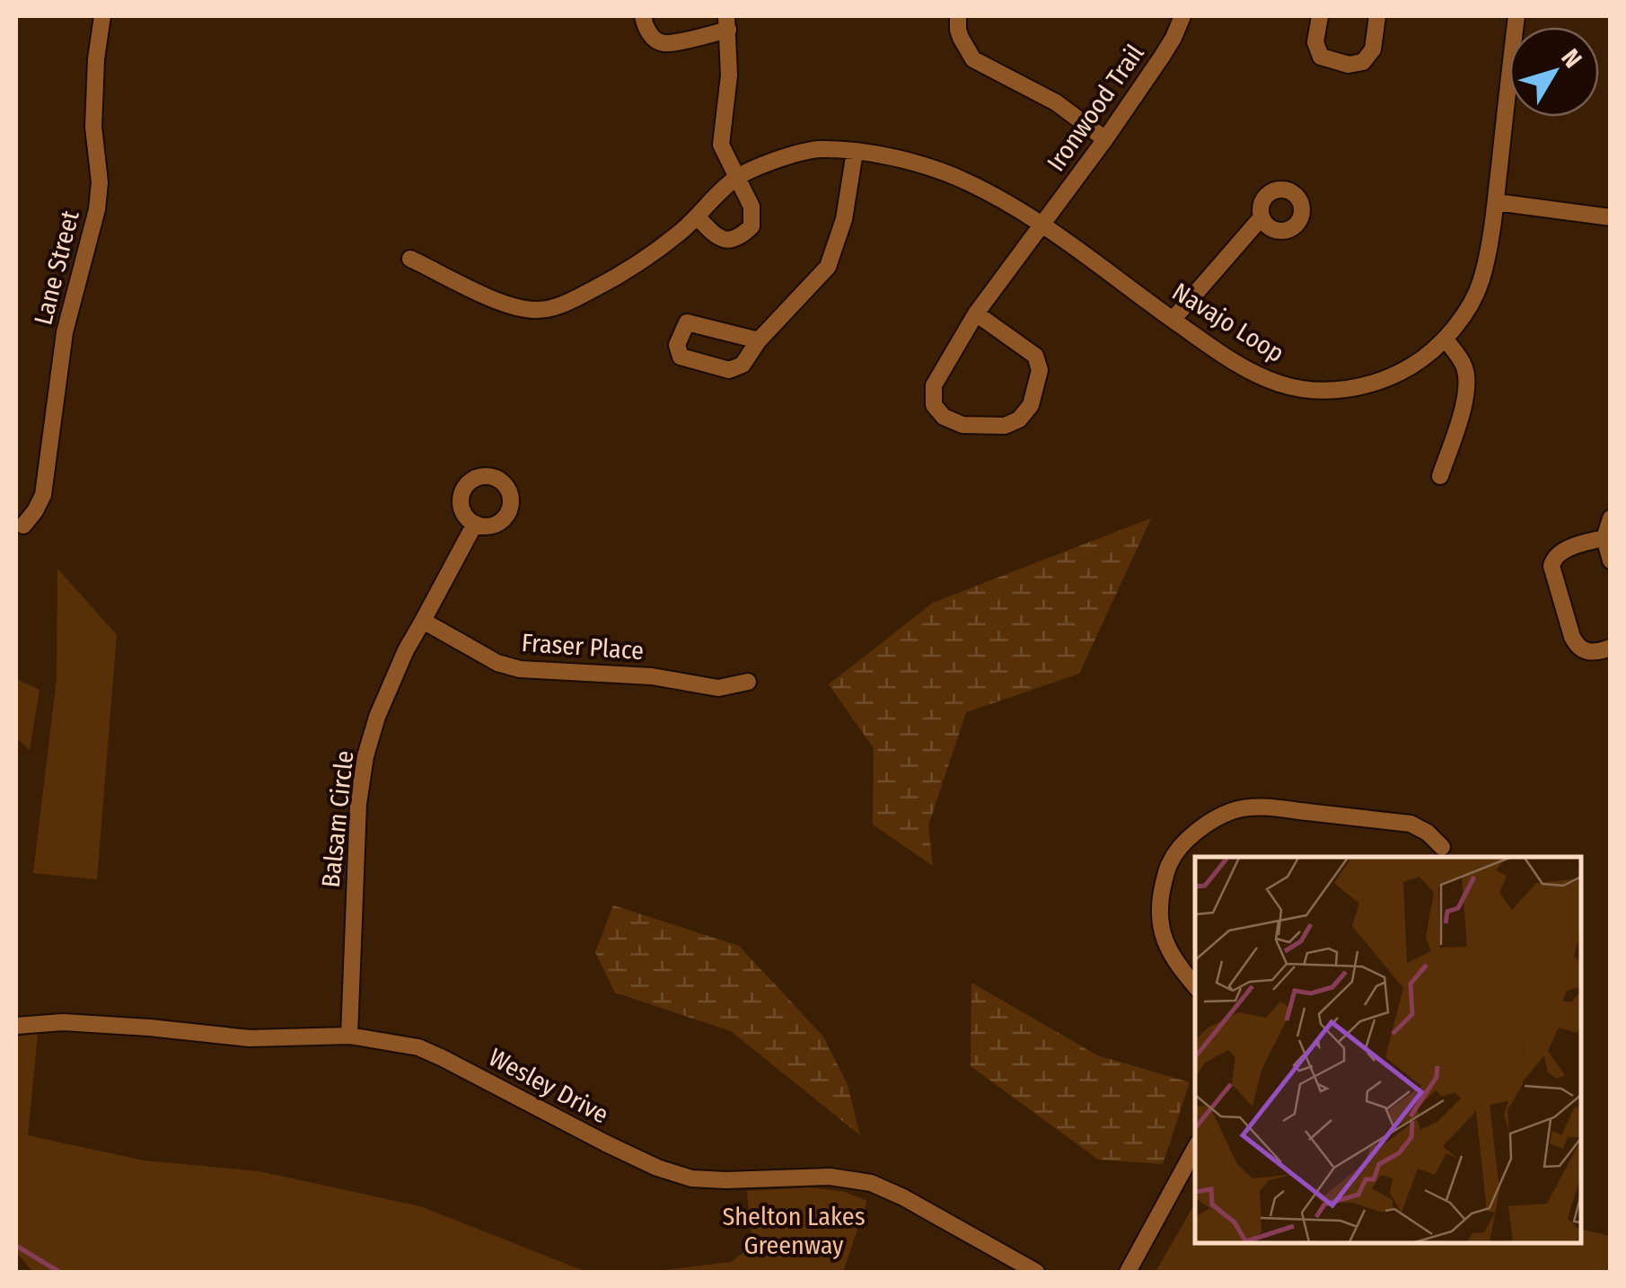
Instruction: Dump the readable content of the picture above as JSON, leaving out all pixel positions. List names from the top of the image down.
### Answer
{
  "streets": {
    "street": [
      "Ironwood Trail",
      "Lane Street",
      "Navajo Loop",
      "Fraser Place",
      "Balsam Circle",
      "Wesley Drive"
    ]
  },
  "crossings": [
    ["Ironwood Trail", "Navajo Loop"],
    ["Fraser Place", "Balsam Circle"],
    ["Balsam Circle", "Wesley Drive"]
  ],
  "parks": ["Shelton Lakes Greenway"],
  "north": "top right"
}
